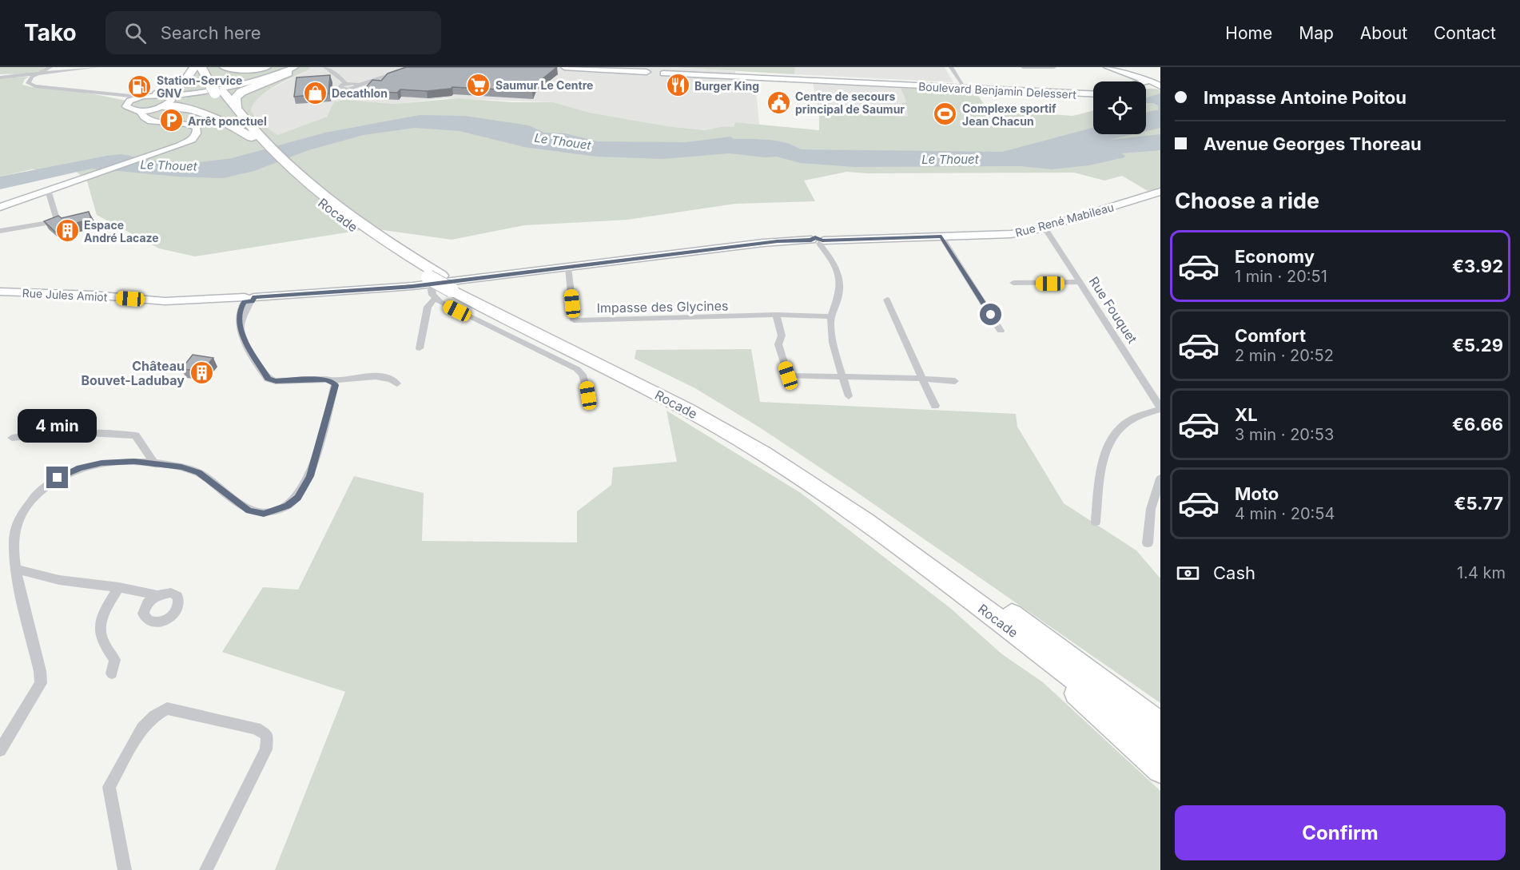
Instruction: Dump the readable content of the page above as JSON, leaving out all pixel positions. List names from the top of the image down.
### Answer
{
  "streets": {
    "highway": ["Rocade"],
    "main road": ["Boulevard Benjamin Delessert", "Rue René Mabileau", "Rue Jules Amiot"],
    "street": ["Impasse des Glycines", "Rue Fouquet"]
  },
  "crossings": [
    ["Rocade", "Rue Jules Amiot"],
    ["Rue René Mabileau", "Rue Jules Amiot"],
    ["Rue René Mabileau", "Impasse des Glycines"],
    ["Rue René Mabileau", "Rue Fouquet"],
    ["Rue Jules Amiot", "Impasse des Glycines"]
  ],
  "water": ["Le Thouet"],
  "places": {
    "supermarket": ["Saumur Le Centre"],
    "restaurant": ["Burger King"],
    "fuel station": ["Station-Service GNV"],
    "shop": ["Decathlon"],
    "public building": ["Centre de secours principal de Saumur"],
    "sports": ["Complexe sportif Jean Chacun"],
    "parking": ["Arrêt ponctuel"],
    "building": ["Espace André Lacaze", "Château Bouvet-Ladubay"]
  },
  "page": {
    "header": "Tako",
    "search": "Search here",
    "nav": [
      "Home",
      "Map",
      "About",
      "Contact"
    ],
    "banner": ["Impasse Antoine Poitou", "Avenue Georges Thoreau"],
    "heading": "Choose a ride",
    "list": [
      {
        "name": "Economy",
        "note": "1 min · 20:51",
        "value": "€3.92"
      },
      {
        "name": "Comfort",
        "note": "2 min · 20:52",
        "value": "€5.29"
      },
      {
        "name": "XL",
        "note": "3 min · 20:53",
        "value": "€6.66"
      },
      {
        "name": "Moto",
        "note": "4 min · 20:54",
        "value": "€5.77"
      }
    ],
    "bubble": "4 min",
    "pay": ["Cash", "1.4 km"],
    "buttons": "Confirm"
  }
}
